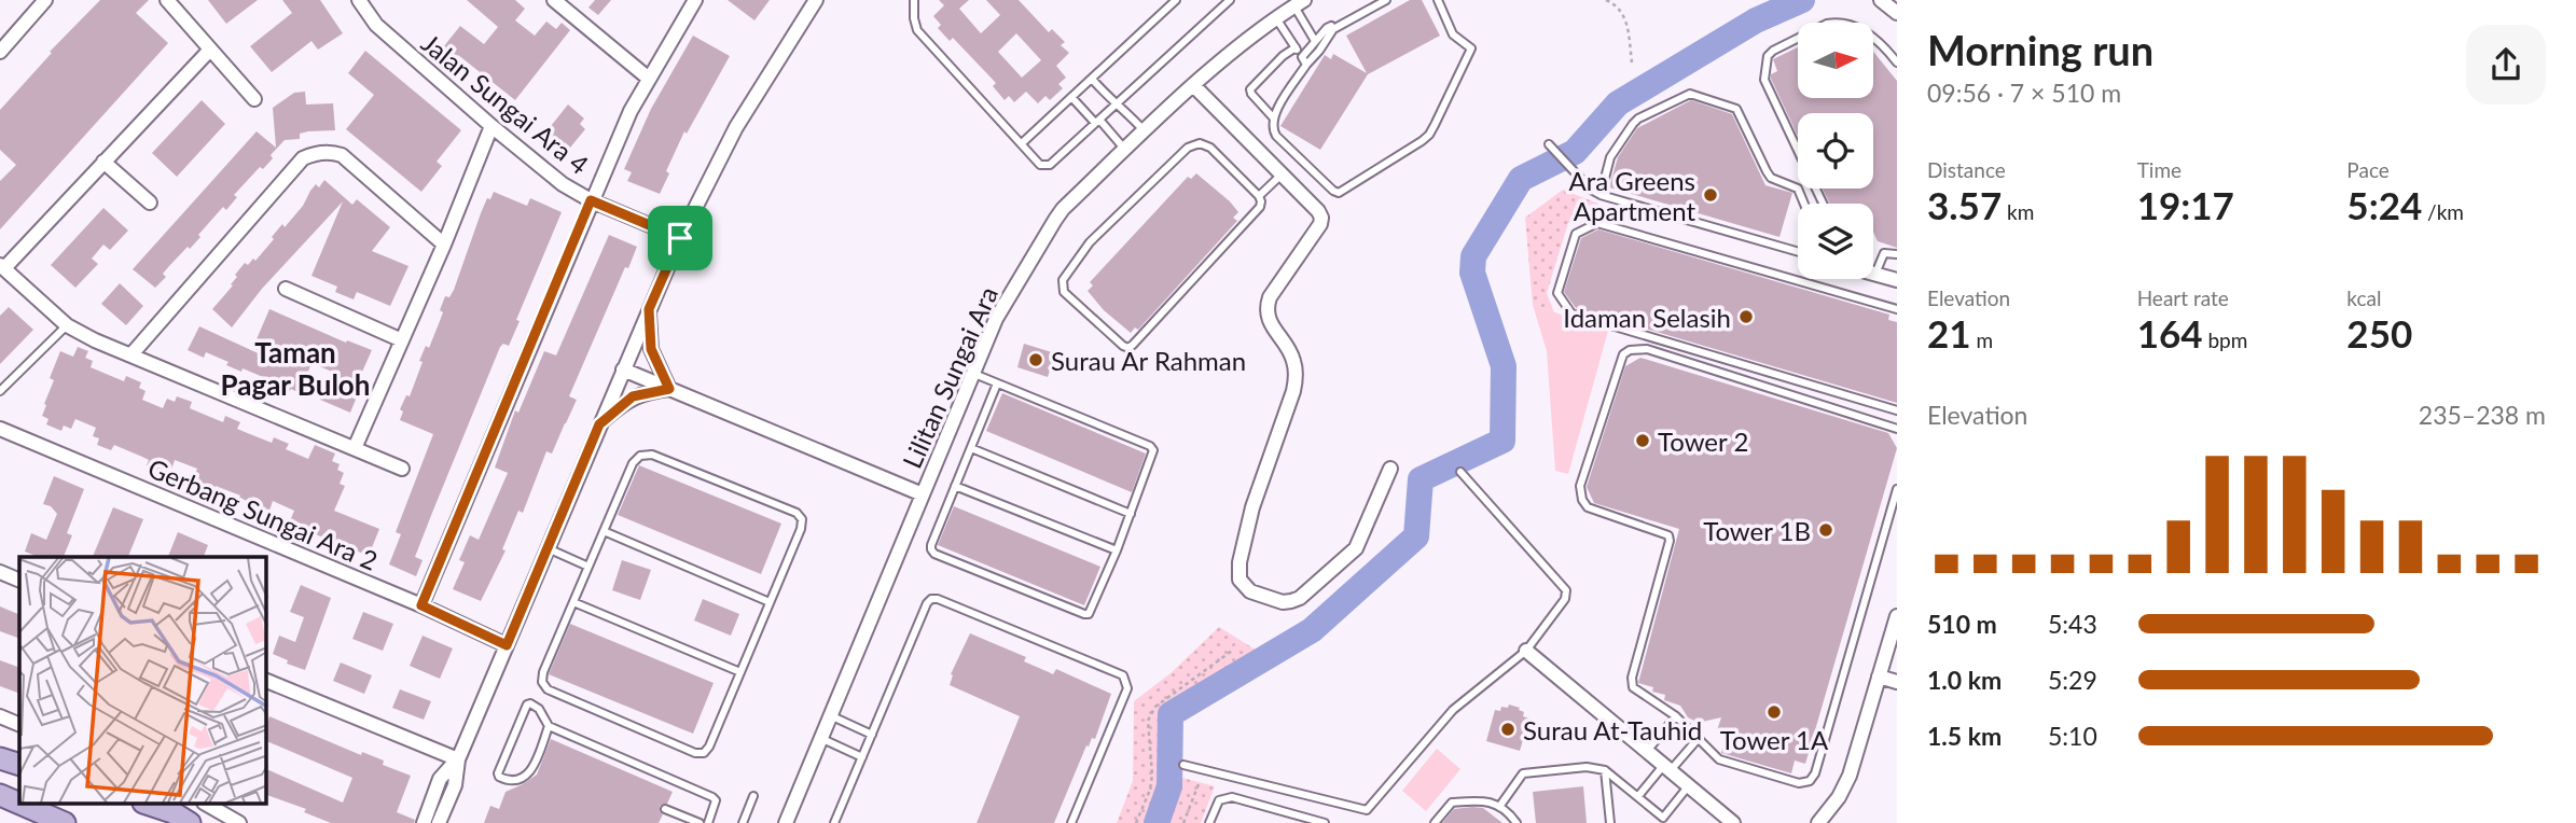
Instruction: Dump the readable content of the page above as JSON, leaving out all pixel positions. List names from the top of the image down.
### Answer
{
  "streets": {
    "street": ["Jalan Sungai Ara 4", "Lilitan Sungai Ara", "Gerbang Sungai Ara 2"]
  },
  "districts": ["Taman Pagar Buloh"],
  "places": [
    "Ara Greens Apartment",
    "Idaman Selasih",
    "Surau Ar Rahman",
    "Tower 2",
    "Tower 1B",
    "Tower 1A",
    "Surau At-Tauhid"
  ],
  "north": "right",
  "page": {
    "heading": ["Morning run", "09:56 · 7 × 510 m"],
    "stats": [
      ["Distance", "3.57 km"],
      ["Time", "19:17"],
      ["Pace", "5:24 /km"],
      ["Elevation", "21 m"],
      ["Heart rate", "164 bpm"],
      ["kcal", "250"]
    ],
    "chart": ["Elevation", "235–238 m"],
    "list": [
      {
        "name": "510 m",
        "note": "5:43"
      },
      {
        "name": "1.0 km",
        "note": "5:29"
      },
      {
        "name": "1.5 km",
        "note": "5:10"
      }
    ]
  }
}
